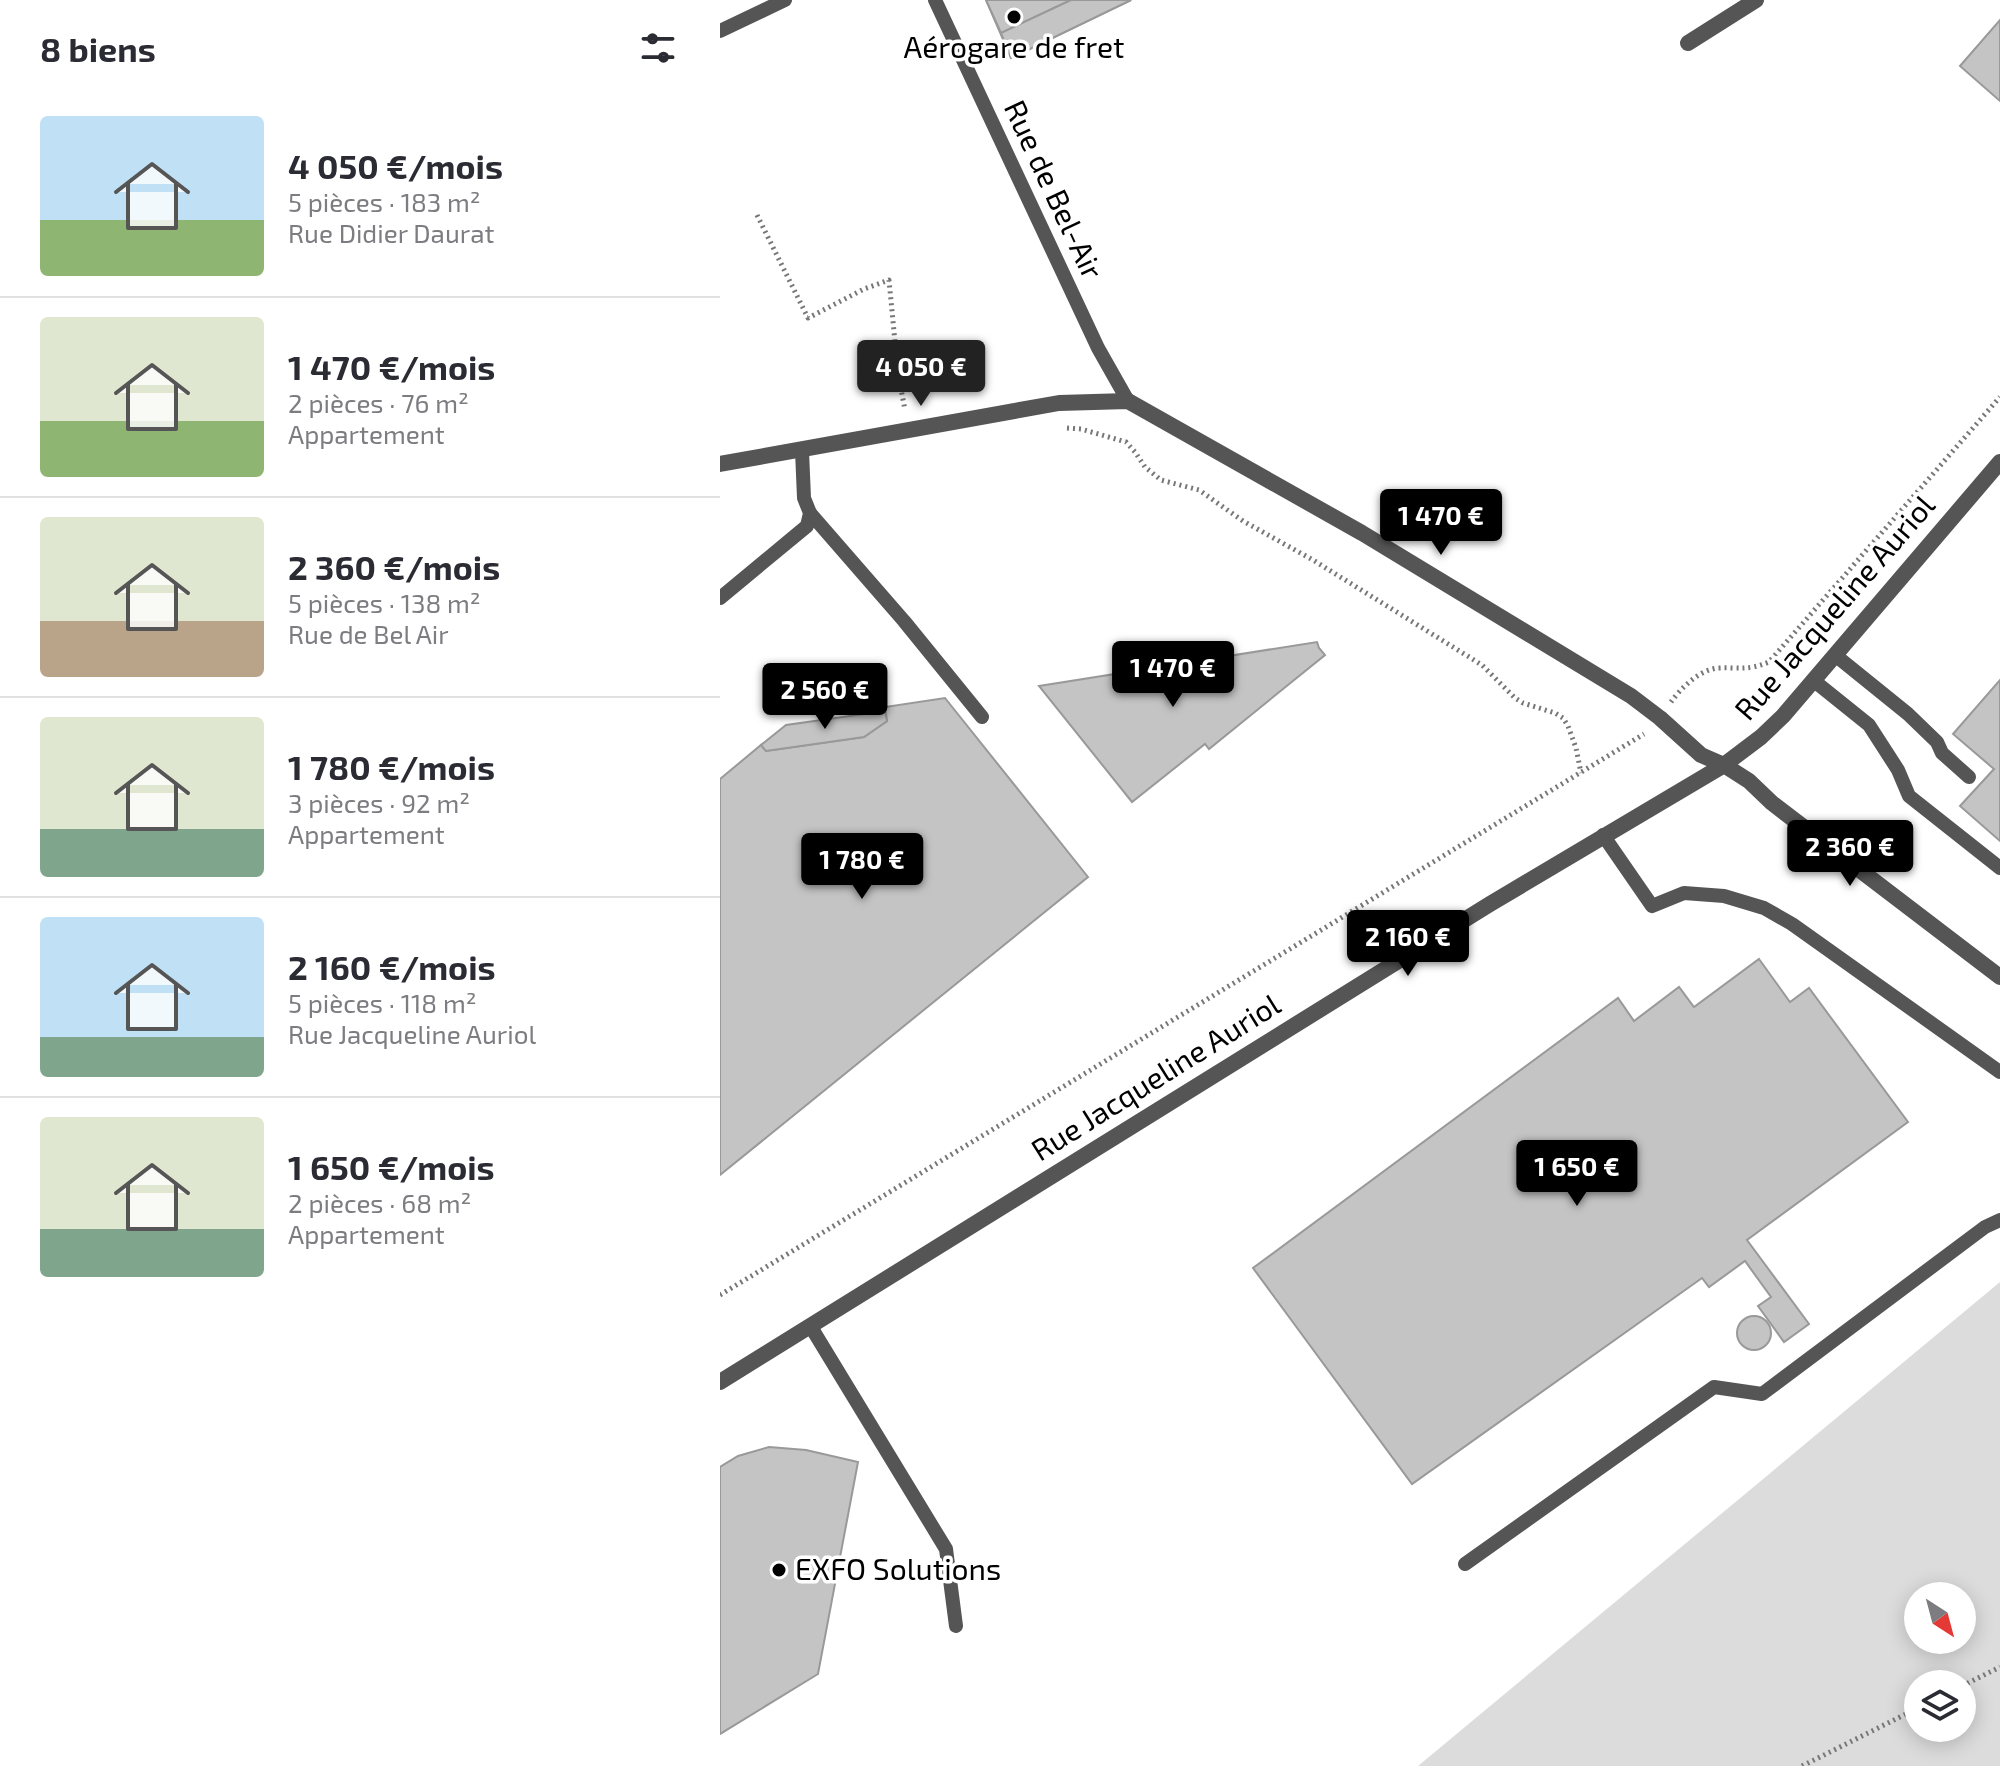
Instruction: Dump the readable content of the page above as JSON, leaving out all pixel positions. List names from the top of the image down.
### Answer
{
  "streets": {
    "street": ["Rue Jacqueline Auriol"],
    "lane": ["Rue de Bel-Air"]
  },
  "places": ["Aérogare de fret", "EXFO Solutions"],
  "north": "bottom right",
  "page": {
    "heading": "8 biens",
    "list": [
      {
        "name": "4 050 €/mois",
        "note": "5 pièces · 183 m² · Rue Didier Daurat"
      },
      {
        "name": "1 470 €/mois",
        "note": "2 pièces · 76 m² · Appartement"
      },
      {
        "name": "2 360 €/mois",
        "note": "5 pièces · 138 m² · Rue de Bel Air"
      },
      {
        "name": "1 780 €/mois",
        "note": "3 pièces · 92 m² · Appartement"
      },
      {
        "name": "2 160 €/mois",
        "note": "5 pièces · 118 m² · Rue Jacqueline Auriol"
      },
      {
        "name": "1 650 €/mois",
        "note": "2 pièces · 68 m² · Appartement"
      }
    ],
    "price": [
      "4 050 €",
      "1 470 €",
      "1 470 €",
      "2 560 €",
      "2 360 €",
      "1 780 €",
      "2 160 €",
      "1 650 €"
    ]
  }
}
